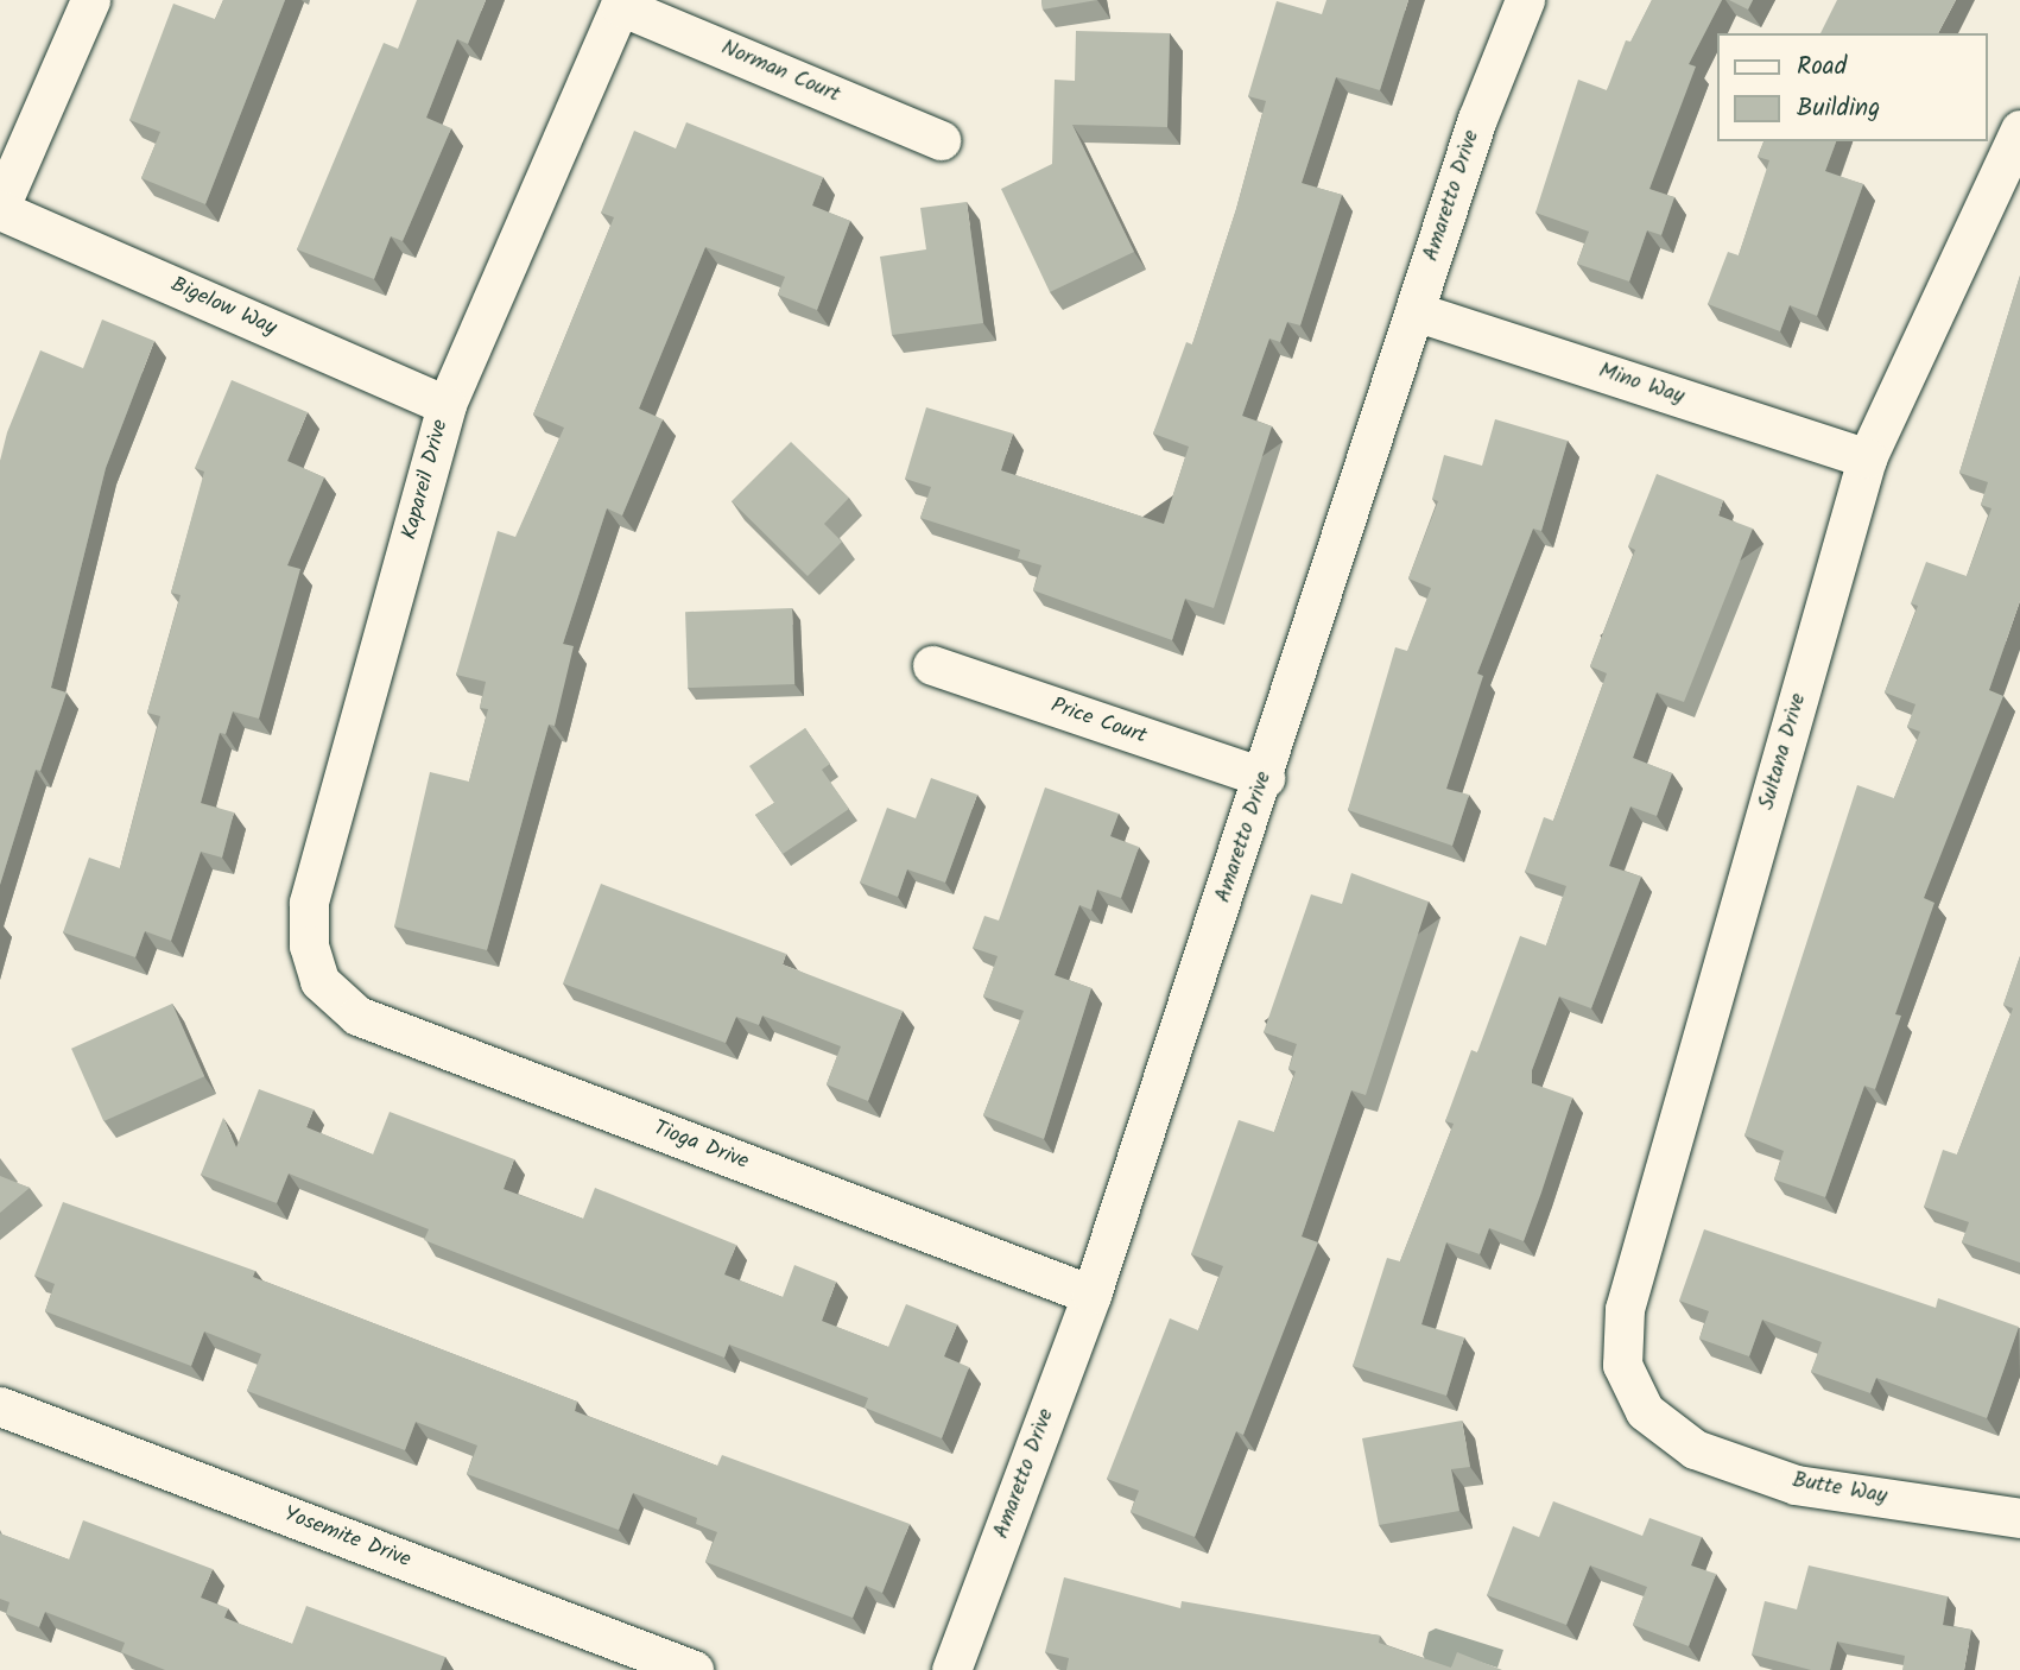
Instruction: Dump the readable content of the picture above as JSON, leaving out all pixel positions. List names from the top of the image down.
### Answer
{
  "streets": {
    "street": [
      "Norman Court",
      "Amaretto Drive",
      "Bigelow Way",
      "Mino Way",
      "Kapareil Drive",
      "Price Court",
      "Sultana Drive",
      "Tioga Drive",
      "Butte Way",
      "Yosemite Drive"
    ]
  },
  "crossings": [
    ["Norman Court", "Kapareil Drive"],
    ["Amaretto Drive", "Mino Way"],
    ["Amaretto Drive", "Price Court"],
    ["Amaretto Drive", "Tioga Drive"],
    ["Bigelow Way", "Kapareil Drive"],
    ["Mino Way", "Sultana Drive"],
    ["Kapareil Drive", "Tioga Drive"],
    ["Sultana Drive", "Butte Way"]
  ],
  "legend": ["Road", "Building"]
}
